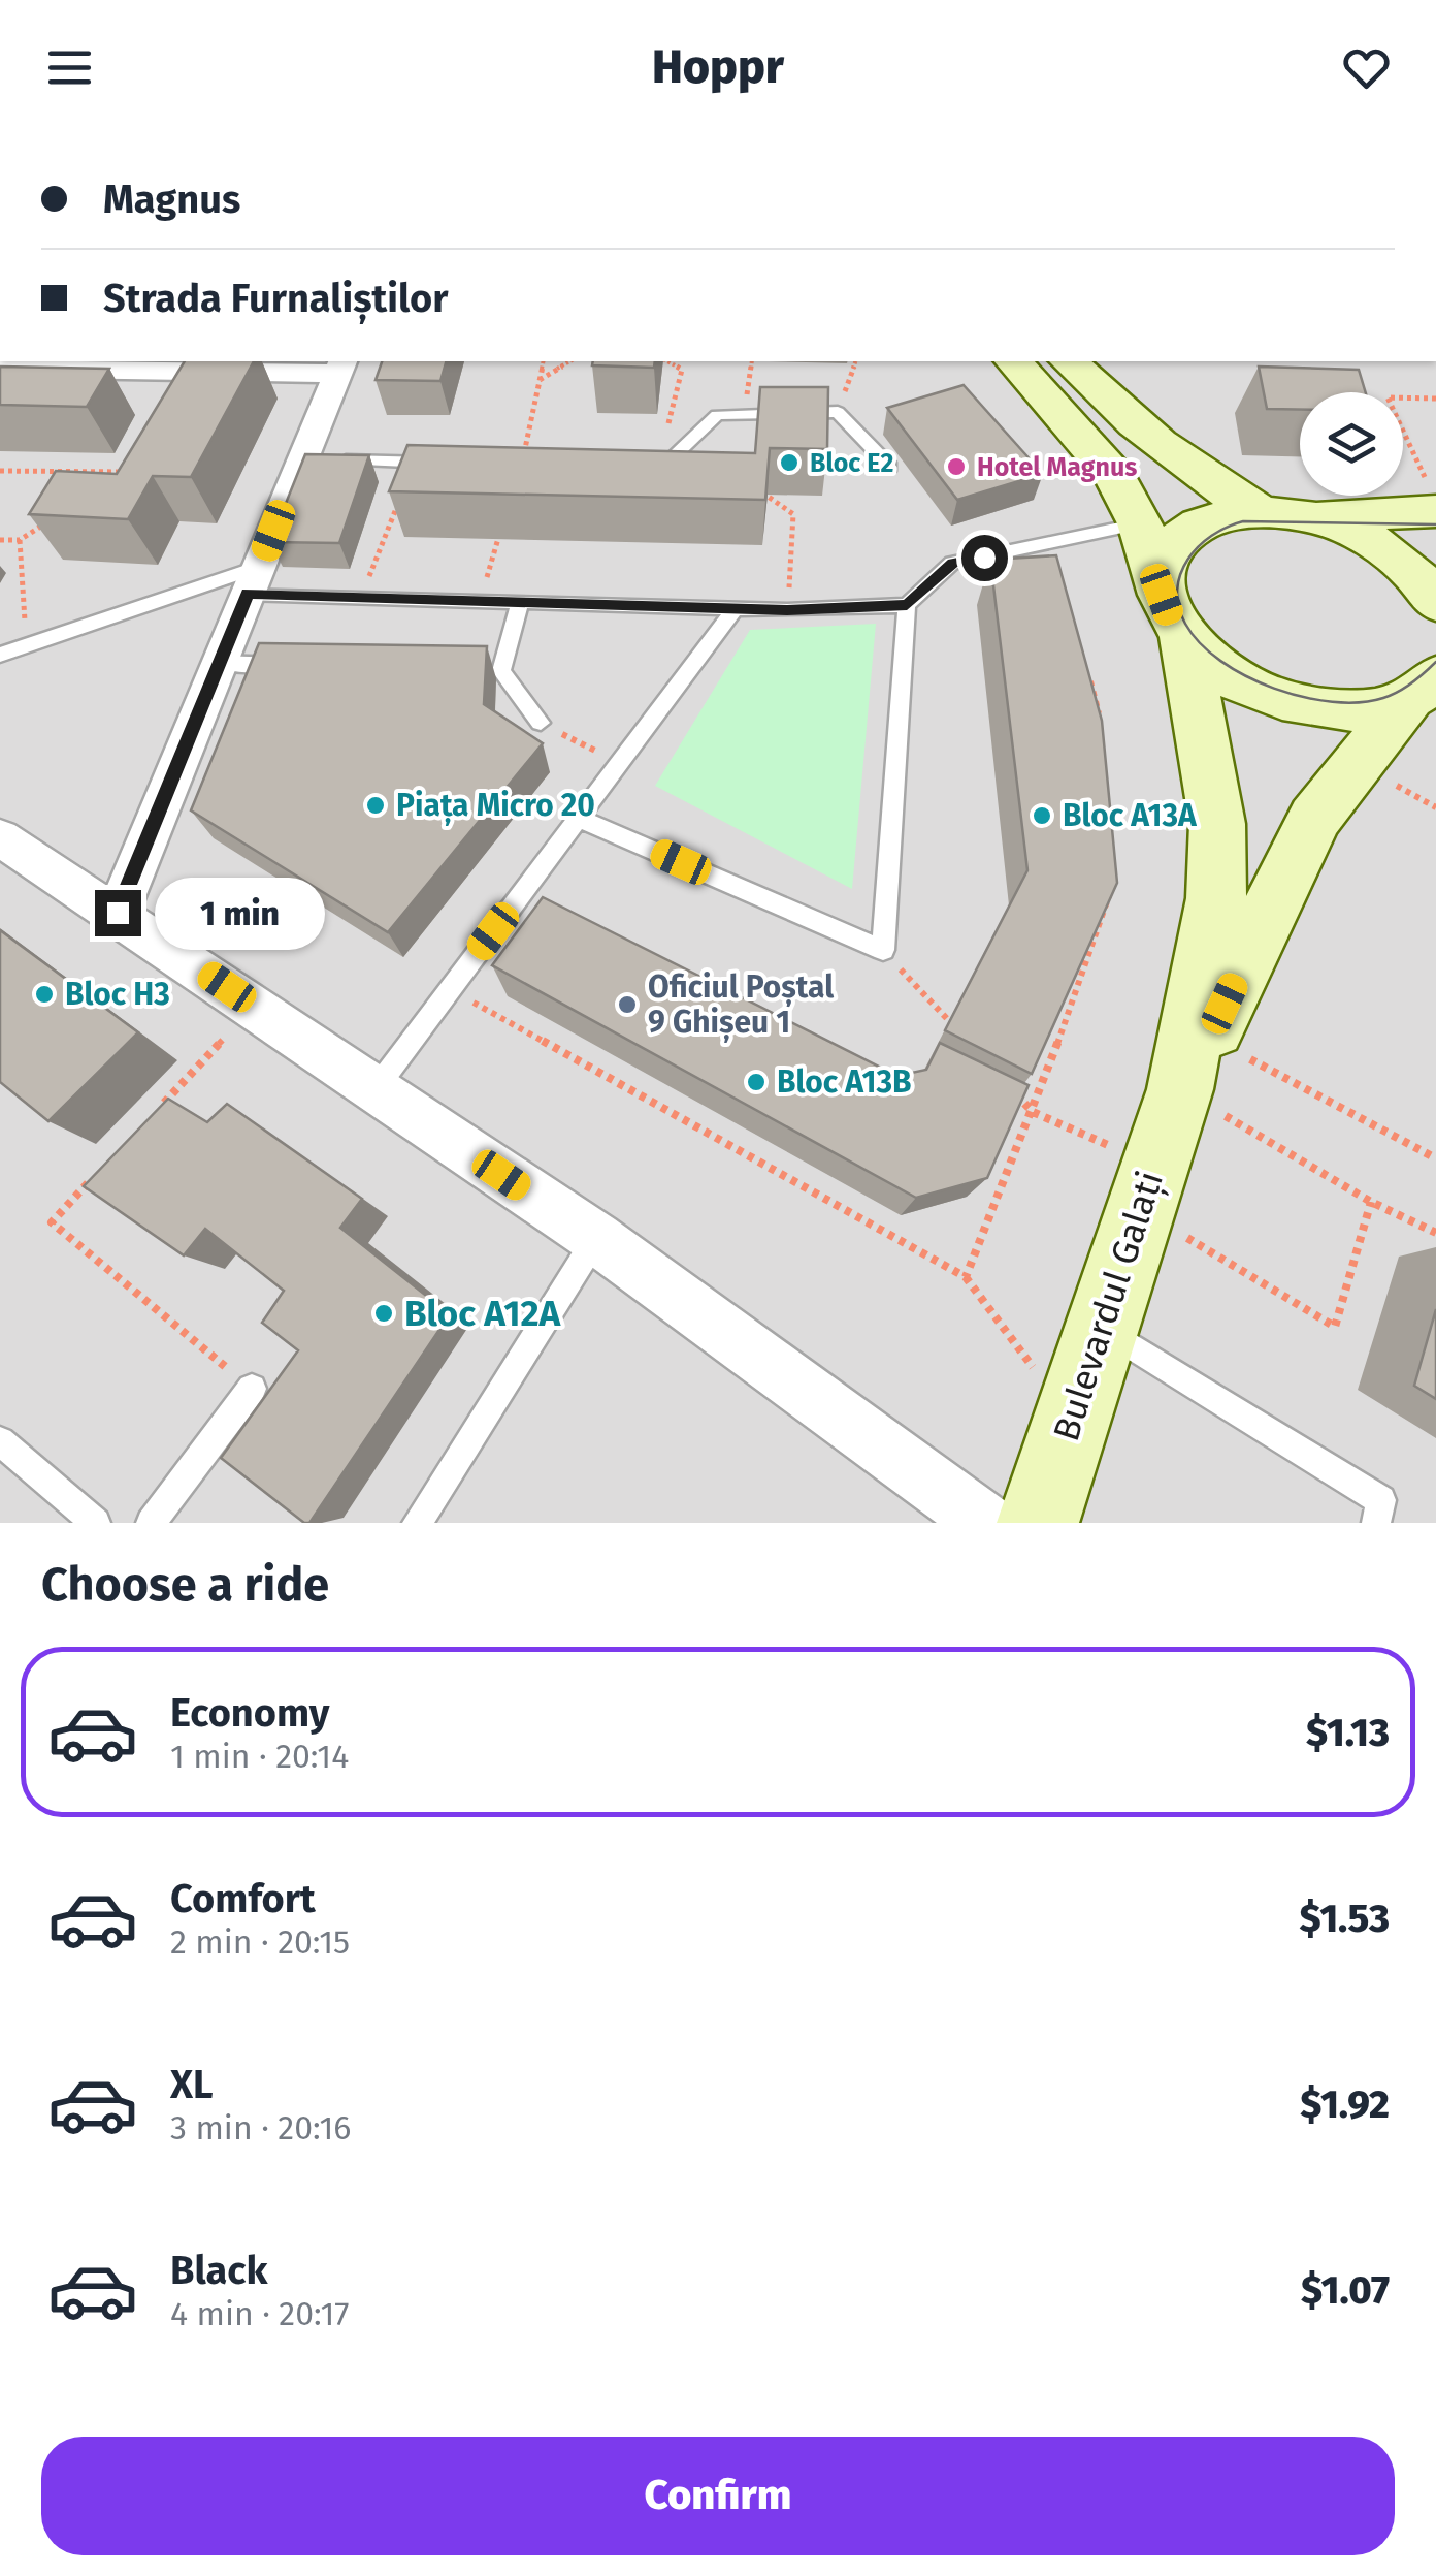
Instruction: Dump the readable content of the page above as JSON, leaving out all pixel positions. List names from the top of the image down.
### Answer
{
  "streets": {
    "main road": ["Bulevardul Galați"]
  },
  "places": [
    "Bloc E2",
    "Hotel Magnus",
    "Piața Micro 20",
    "Bloc A13A",
    "Bloc H3",
    "Oficiul Poștal 9 Ghișeu 1",
    "Bloc A13B",
    "Bloc A12A"
  ],
  "page": {
    "header": "Hoppr",
    "banner": ["Magnus", "Strada Furnaliștilor"],
    "bubble": "1 min",
    "heading": "Choose a ride",
    "list": [
      {
        "name": "Economy",
        "note": "1 min · 20:14",
        "value": "$1.13"
      },
      {
        "name": "Comfort",
        "note": "2 min · 20:15",
        "value": "$1.53"
      },
      {
        "name": "XL",
        "note": "3 min · 20:16",
        "value": "$1.92"
      },
      {
        "name": "Black",
        "note": "4 min · 20:17",
        "value": "$1.07"
      }
    ],
    "buttons": "Confirm"
  }
}
